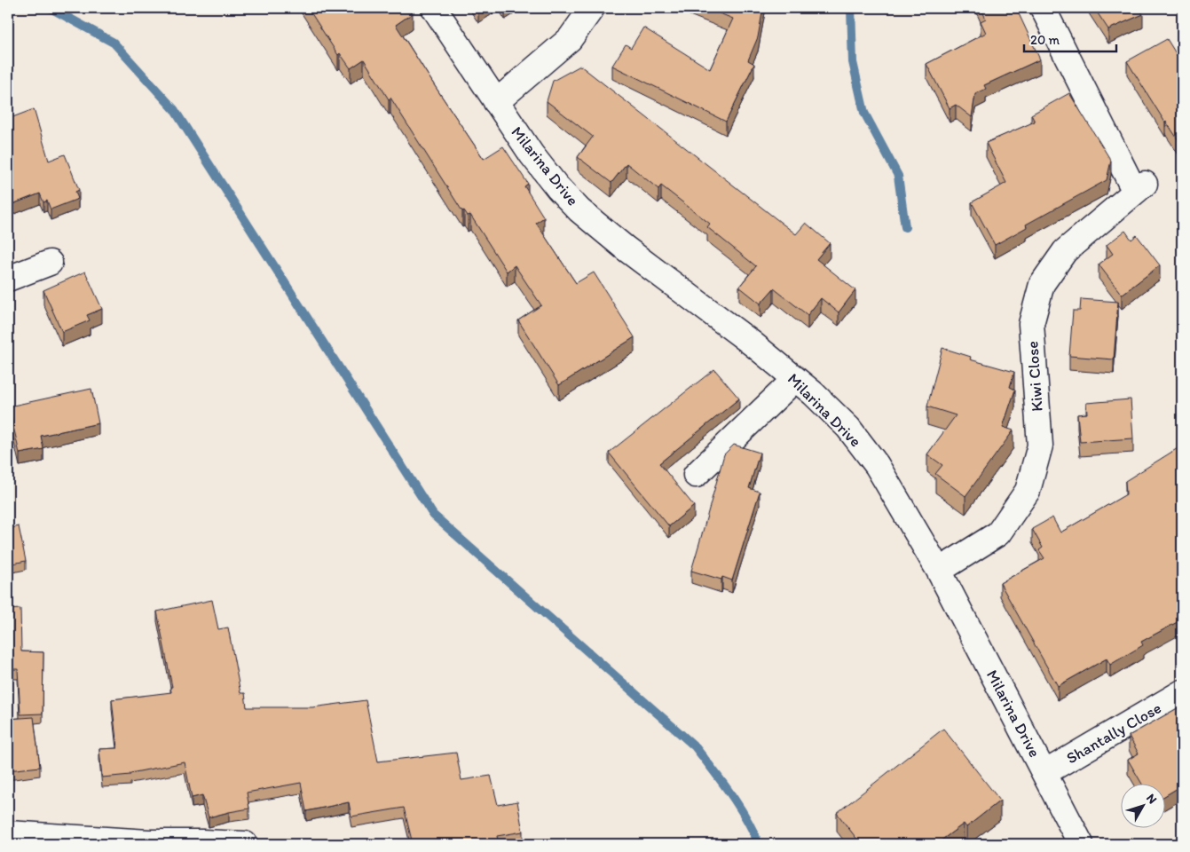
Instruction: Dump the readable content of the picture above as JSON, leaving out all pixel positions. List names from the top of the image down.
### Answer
{
  "streets": {
    "street": ["Milarina Drive", "Kiwi Close", "Shantally Close"]
  },
  "crossings": [
    ["Milarina Drive", "Kiwi Close"],
    ["Milarina Drive", "Shantally Close"]
  ],
  "scale_bar": "20 m",
  "north": "top right"
}
